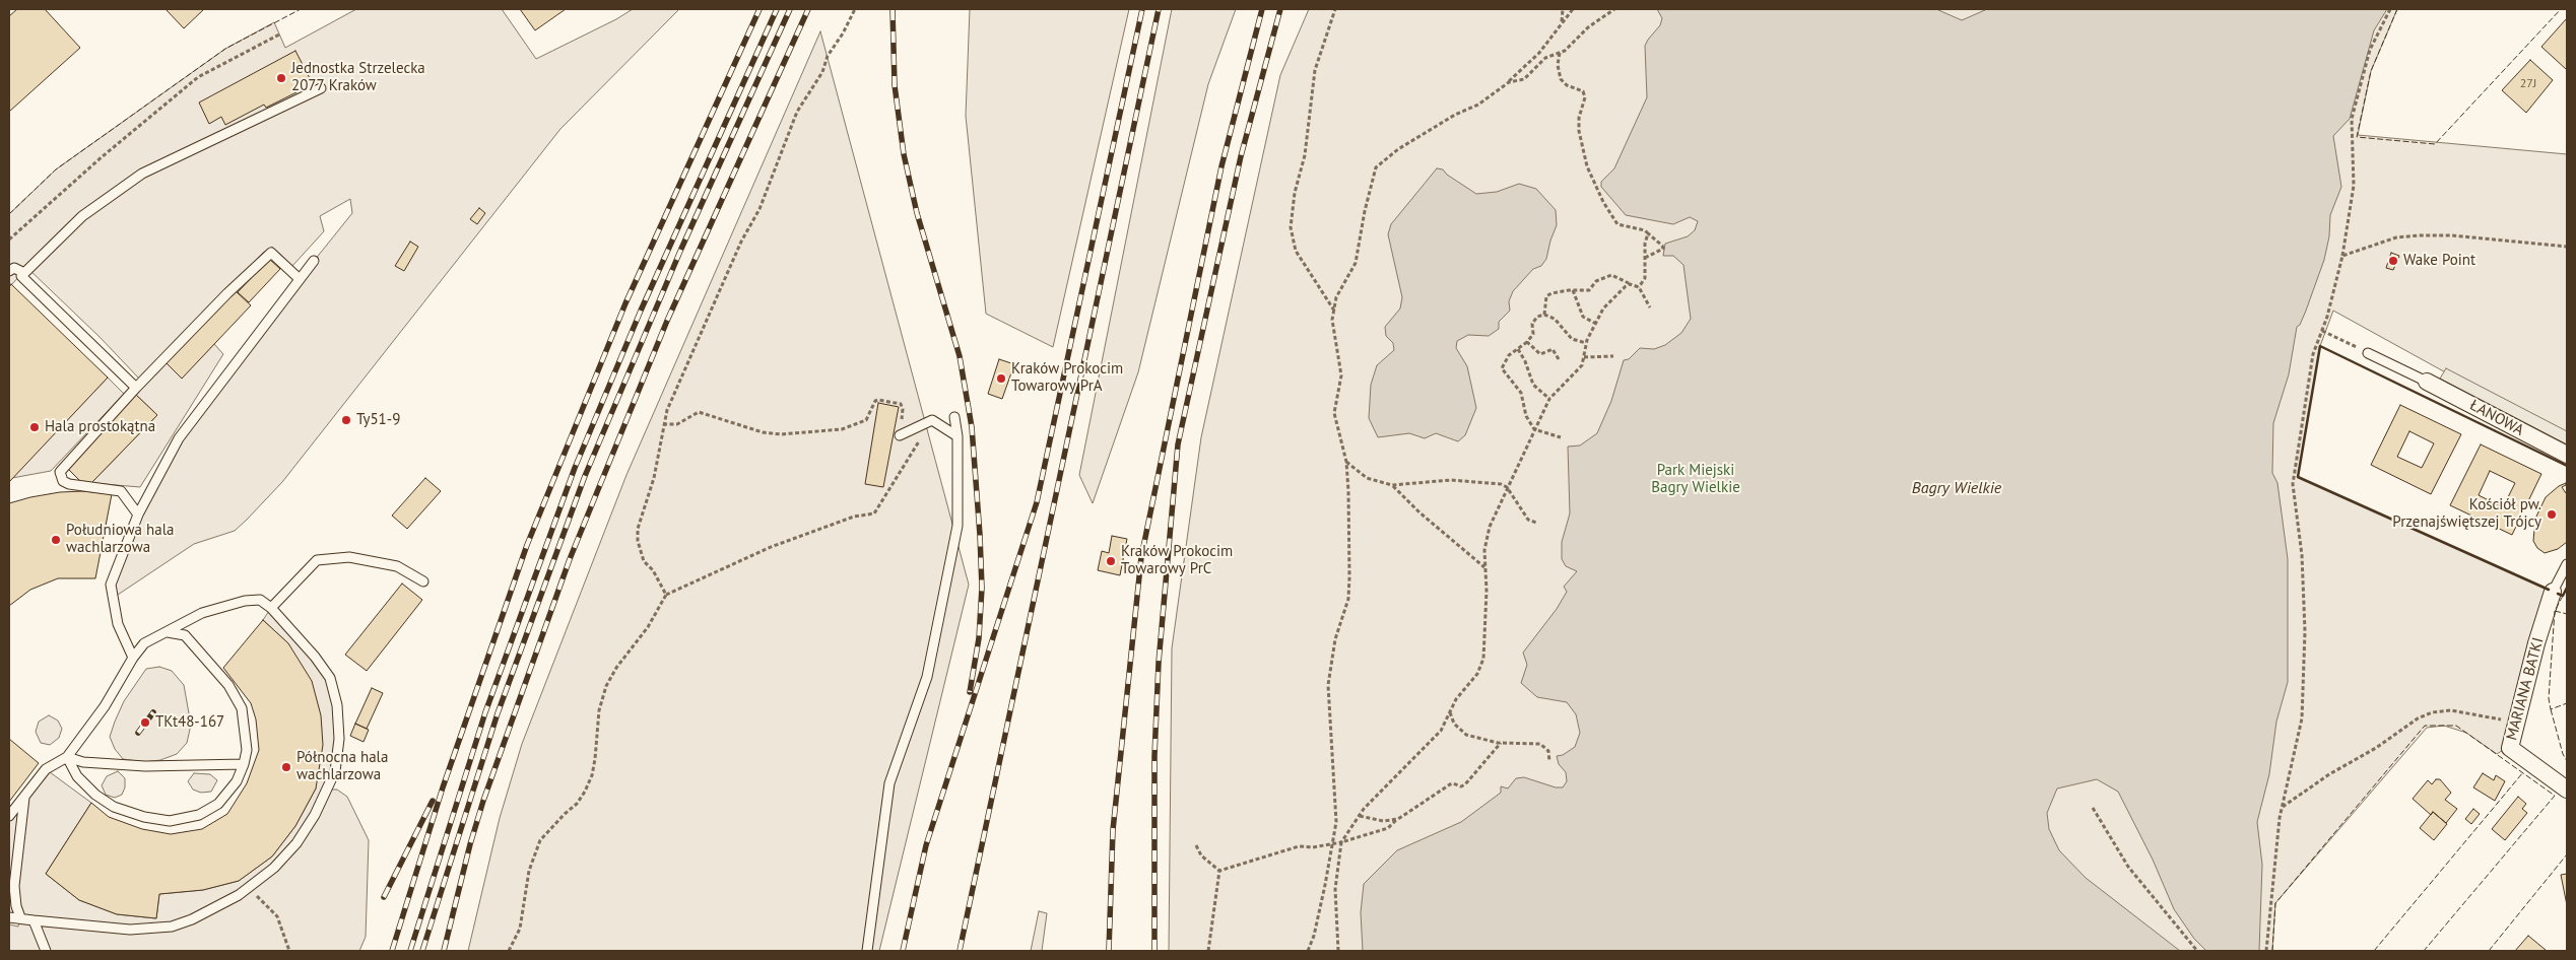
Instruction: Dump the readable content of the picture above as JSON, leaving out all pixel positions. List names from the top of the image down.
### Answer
{
  "streets": {
    "street": ["ŁANOWA", "MARIANA BATKI"]
  },
  "water": ["Bagry Wielkie"],
  "parks": ["Park Miejski Bagry Wielkie"],
  "places": [
    "Jednostka Strzelecka 2077 Kraków",
    "Wake Point",
    "Kraków Prokocim Towarowy PrA",
    "Ty51-9",
    "Hala prostokątna",
    "Kościół pw. Przenajświętszej Trójcy",
    "Południowa hala wachlarzowa",
    "Kraków Prokocim Towarowy PrC",
    "TKt48-167",
    "Północna hala wachlarzowa"
  ],
  "house_numbers": ["27J"]
}
